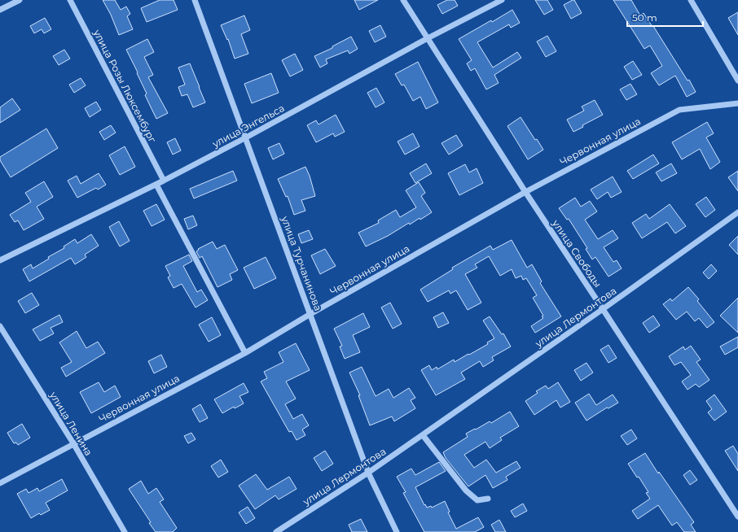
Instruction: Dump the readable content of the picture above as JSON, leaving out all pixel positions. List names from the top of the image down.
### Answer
{
  "streets": {
    "street": [
      "улица Розы Люксембург",
      "улица Энгельса",
      "Червонная улица",
      "улица Свободы",
      "улица Турчанинова",
      "улица Лермонтова",
      "улица Ленина"
    ]
  },
  "crossings": [
    ["улица Розы Люксембург", "улица Энгельса"],
    ["улица Энгельса", "улица Свободы"],
    ["улица Энгельса", "улица Турчанинова"],
    ["Червонная улица", "улица Свободы"],
    ["Червонная улица", "улица Турчанинова"],
    ["Червонная улица", "улица Ленина"],
    ["улица Свободы", "улица Лермонтова"],
    ["улица Турчанинова", "улица Лермонтова"]
  ],
  "scale_bar": "50 m"
}
